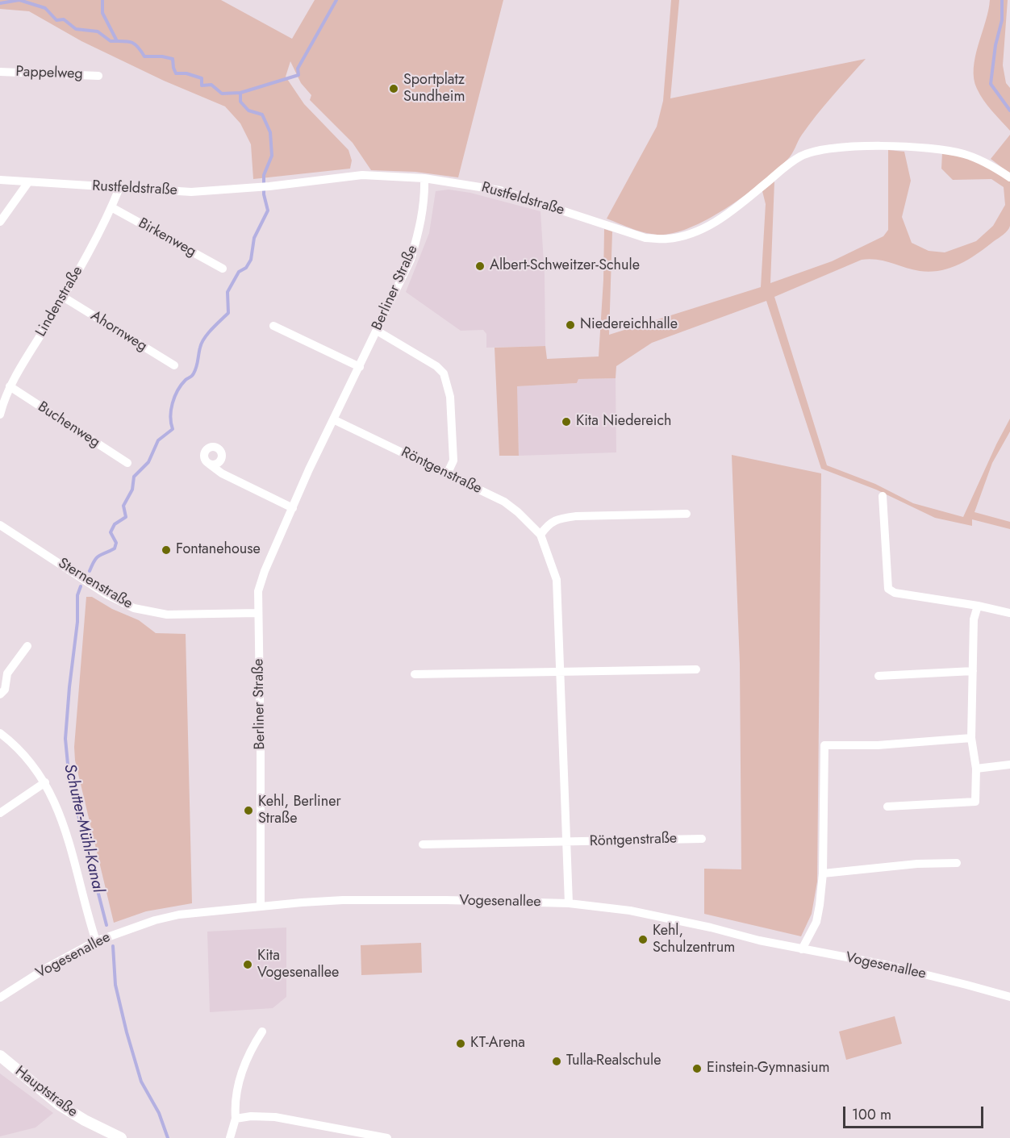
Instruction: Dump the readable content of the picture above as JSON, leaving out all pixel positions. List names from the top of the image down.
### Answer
{
  "streets": {
    "street": [
      "Pappelweg",
      "Rustfeldstraße",
      "Birkenweg",
      "Berliner Straße",
      "Lindenstraße",
      "Ahornweg",
      "Buchenweg",
      "Röntgenstraße",
      "Sternenstraße",
      "Vogesenallee",
      "Hauptstraße"
    ]
  },
  "crossings": [
    ["Rustfeldstraße", "Berliner Straße"],
    ["Rustfeldstraße", "Lindenstraße"],
    ["Birkenweg", "Lindenstraße"],
    ["Berliner Straße", "Röntgenstraße"],
    ["Berliner Straße", "Sternenstraße"],
    ["Berliner Straße", "Vogesenallee"],
    ["Lindenstraße", "Ahornweg"],
    ["Lindenstraße", "Buchenweg"],
    ["Röntgenstraße", "Vogesenallee"]
  ],
  "water": ["Schutter-Mühl-Kanal"],
  "places": [
    "Sportplatz Sundheim",
    "Albert-Schweitzer-Schule",
    "Niedereichhalle",
    "Kita Niedereich",
    "Fontanehouse",
    "Kehl, Berliner Straße",
    "Kehl, Schulzentrum",
    "Kita Vogesenallee",
    "KT-Arena",
    "Tulla-Realschule",
    "Einstein-Gymnasium"
  ],
  "scale_bar": "100 m"
}
